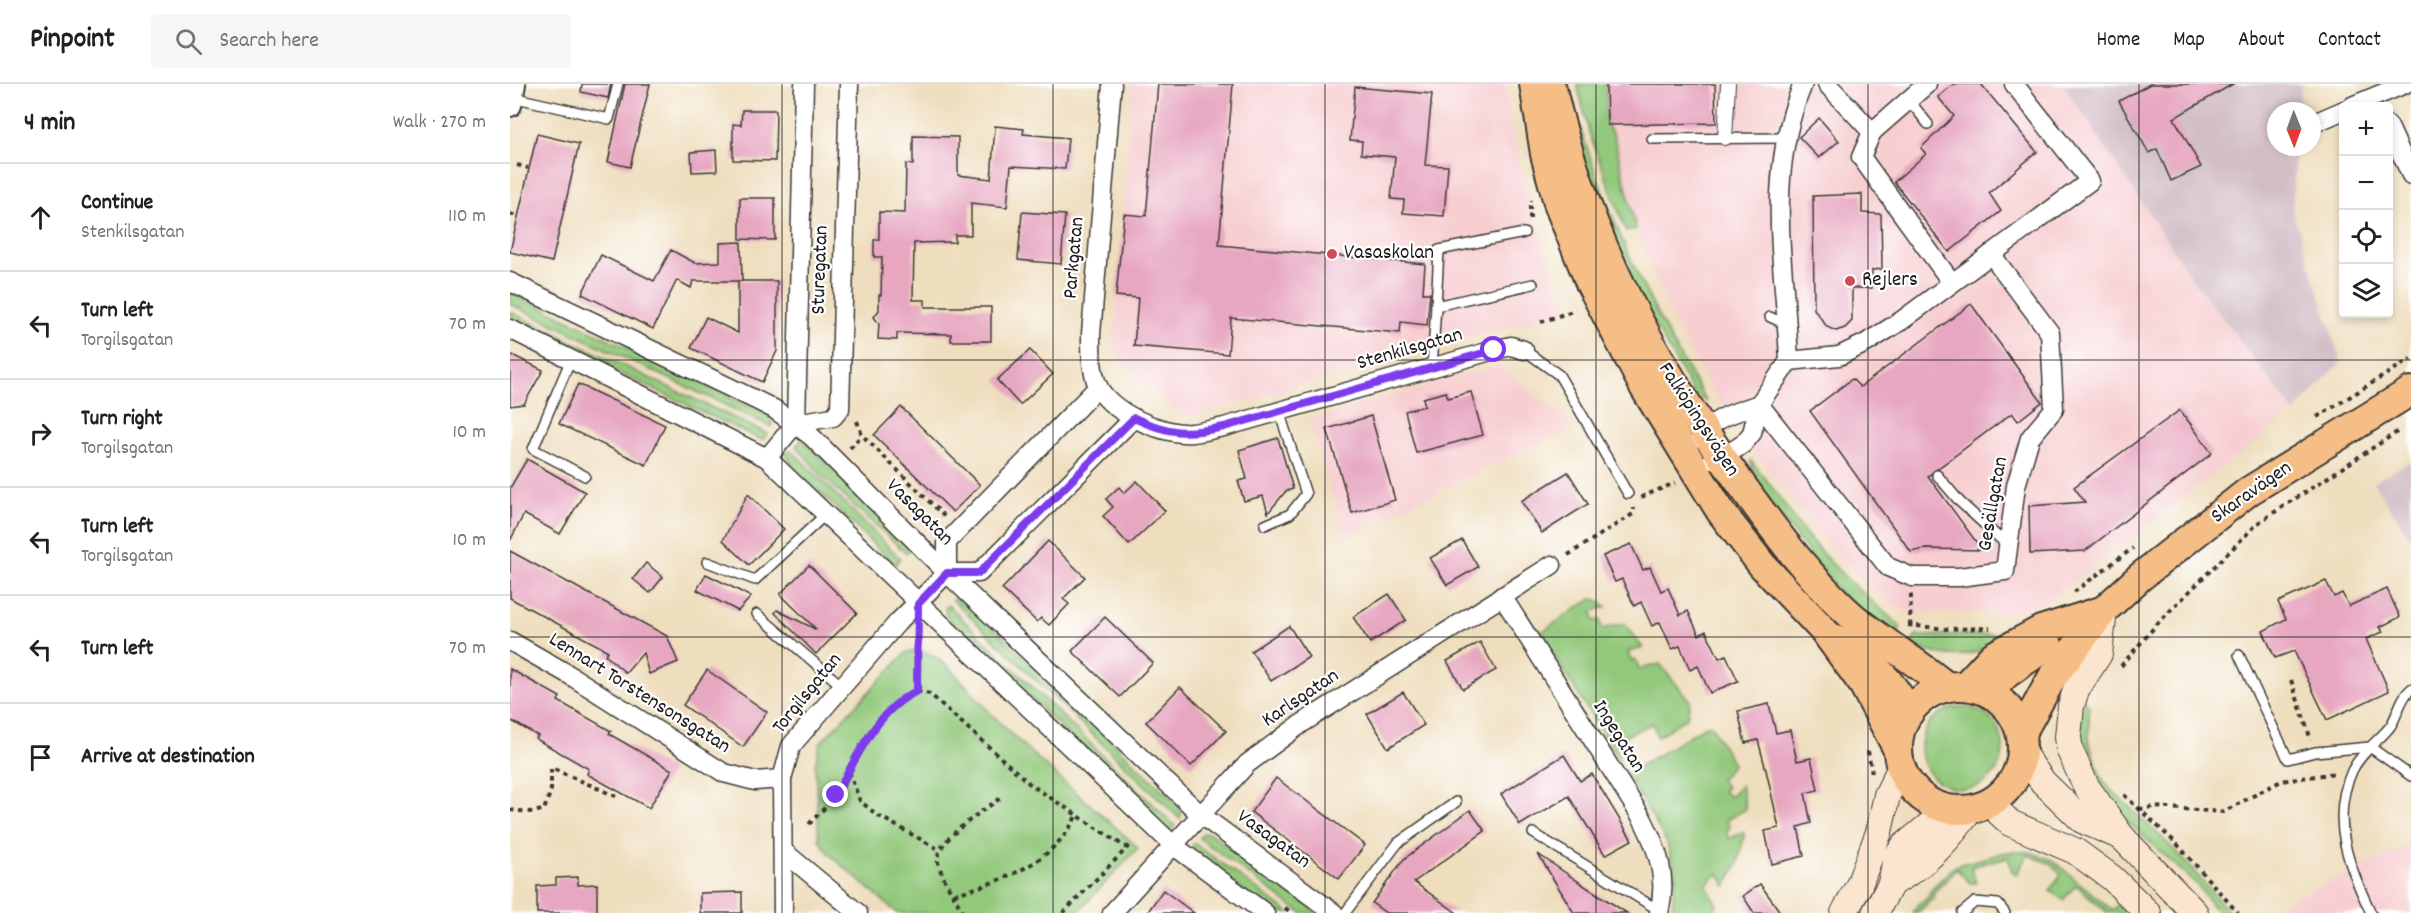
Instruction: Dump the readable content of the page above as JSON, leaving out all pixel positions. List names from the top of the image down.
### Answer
{
  "streets": {
    "main road": ["Falköpingsvägen", "Skaravägen"],
    "street": [
      "Parkgatan",
      "Sturegatan",
      "Stenkilsgatan",
      "Gesällgatan",
      "Vasagatan",
      "Lennart Torstensonsgatan",
      "Torgilsgatan",
      "Karlsgatan",
      "Ingegatan"
    ]
  },
  "crossings": [
    ["Sturegatan", "Vasagatan"],
    ["Falköpingsvägen", "Skaravägen"],
    ["Vasagatan", "Torgilsgatan"],
    ["Vasagatan", "Karlsgatan"],
    ["Lennart Torstensonsgatan", "Torgilsgatan"],
    ["Karlsgatan", "Ingegatan"]
  ],
  "places": ["Vasaskolan", "Rejlers"],
  "north": "bottom",
  "page": {
    "header": "Pinpoint",
    "search": "Search here",
    "nav": [
      "Home",
      "Map",
      "About",
      "Contact"
    ],
    "heading": ["4 min", "Walk · 270 m"],
    "map_buttons": ["+", "−"],
    "list": [
      ["Continue", "Stenkilsgatan", "110 m"],
      ["Turn left", "Torgilsgatan", "70 m"],
      ["Turn right", "Torgilsgatan", "10 m"],
      ["Turn left", "Torgilsgatan", "10 m"],
      ["Turn left", "70 m"],
      "Arrive at destination"
    ]
  }
}
